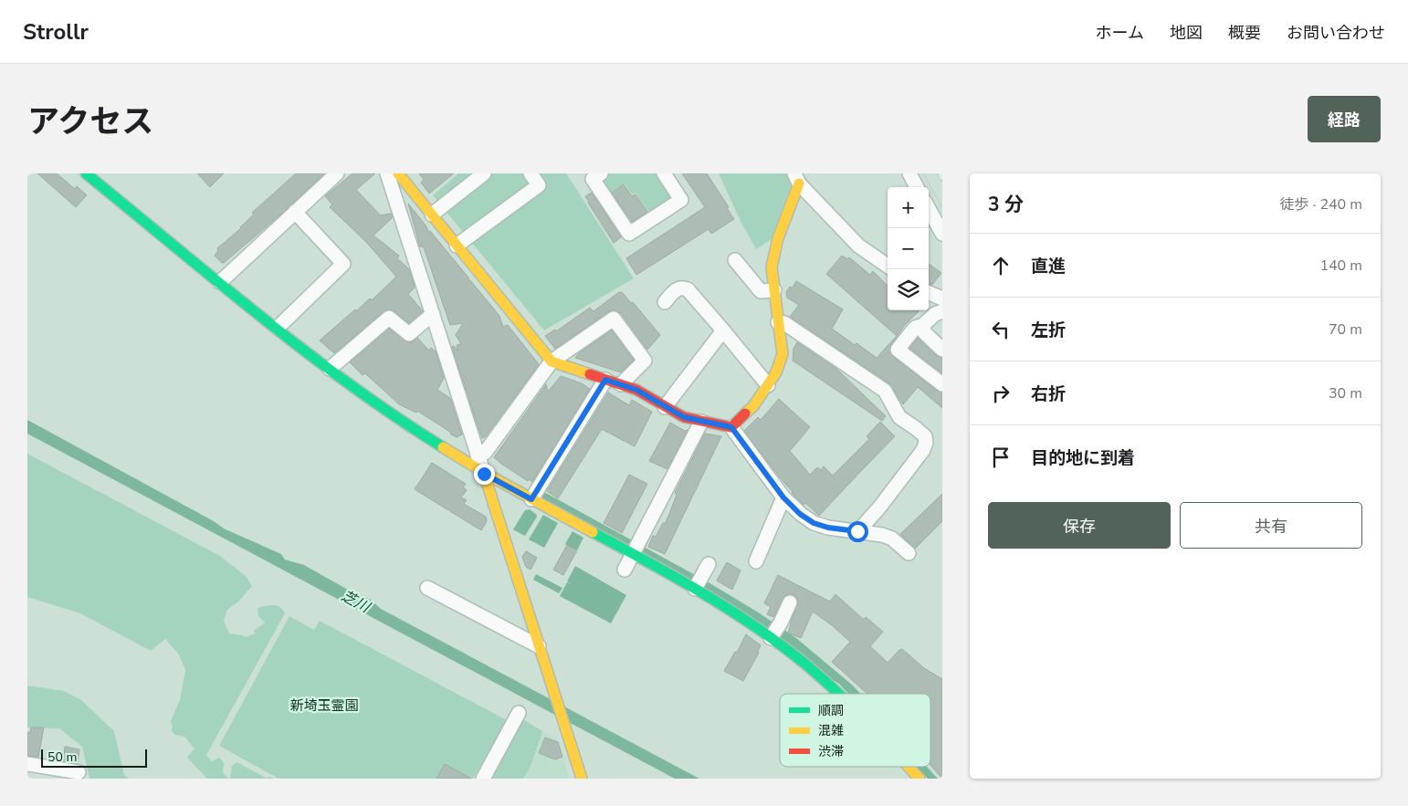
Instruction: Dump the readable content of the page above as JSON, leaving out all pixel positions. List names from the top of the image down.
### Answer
{
  "water": ["芝川"],
  "parks": ["新埼玉霊園"],
  "legend": ["順調", "混雑", "渋滞"],
  "scale_bar": "50 m",
  "page": {
    "header": "Strollr",
    "nav": [
      "ホーム",
      "地図",
      "概要",
      "お問い合わせ"
    ],
    "title": "アクセス",
    "buttons": [
      "経路",
      ["保存", "共有"]
    ],
    "heading": ["3 分", "徒歩 · 240 m"],
    "map_buttons": ["+", "−"],
    "list": [
      ["直進", "140 m"],
      ["左折", "70 m"],
      ["右折", "30 m"],
      "目的地に到着"
    ],
    "scale": "50 m"
  }
}
